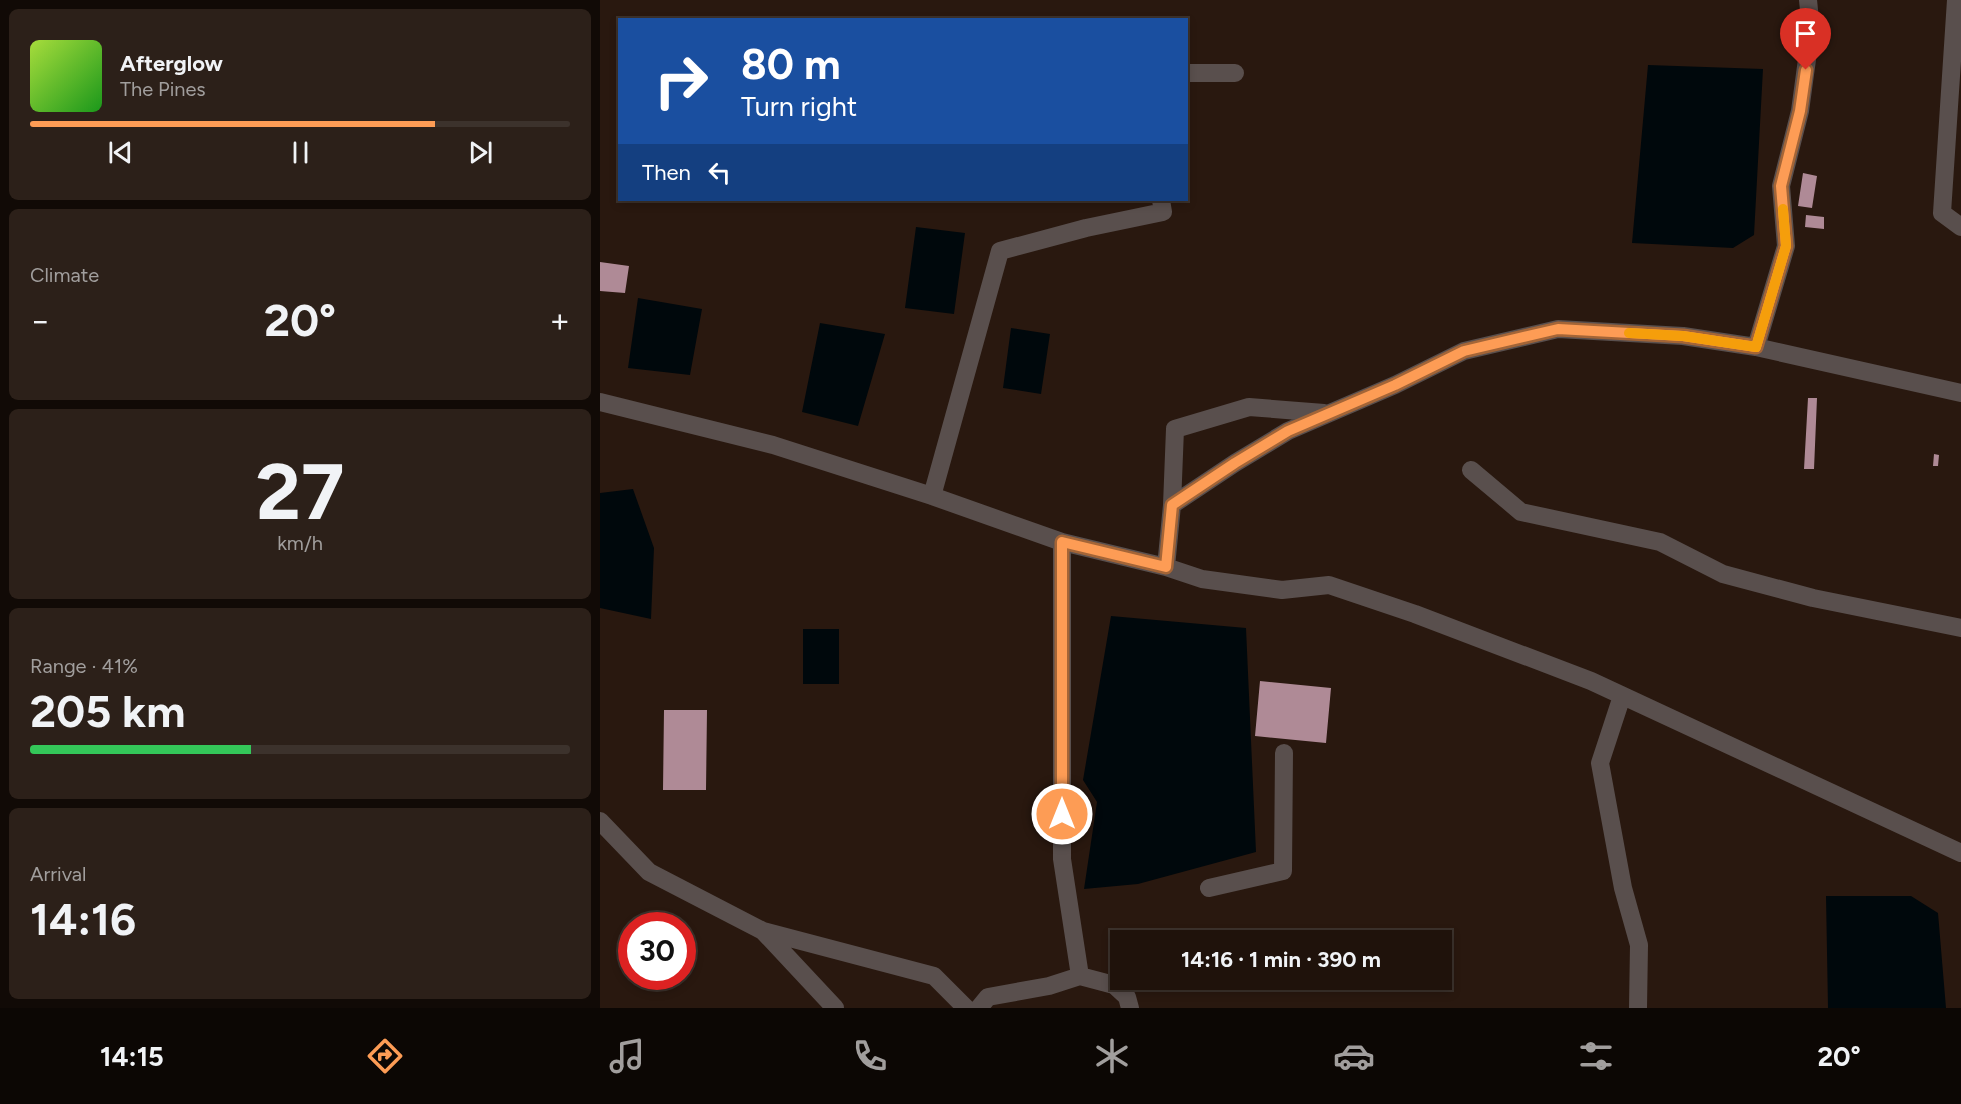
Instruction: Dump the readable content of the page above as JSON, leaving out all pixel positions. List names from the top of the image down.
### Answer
{
  "page": {
    "turn": ["80 m", "Turn right"],
    "song": ["Afterglow", "The Pines"],
    "then": "Then",
    "tile": [
      "Climate",
      ["27", "km/h"],
      ["Range · 41%", "205 km"],
      ["Arrival", "14:16"]
    ],
    "heat": ["−", "20°", "+"],
    "limit": "30",
    "trip": "14:16 · 1 min · 390 m",
    "tabs": ["14:15", "20°"]
  }
}
